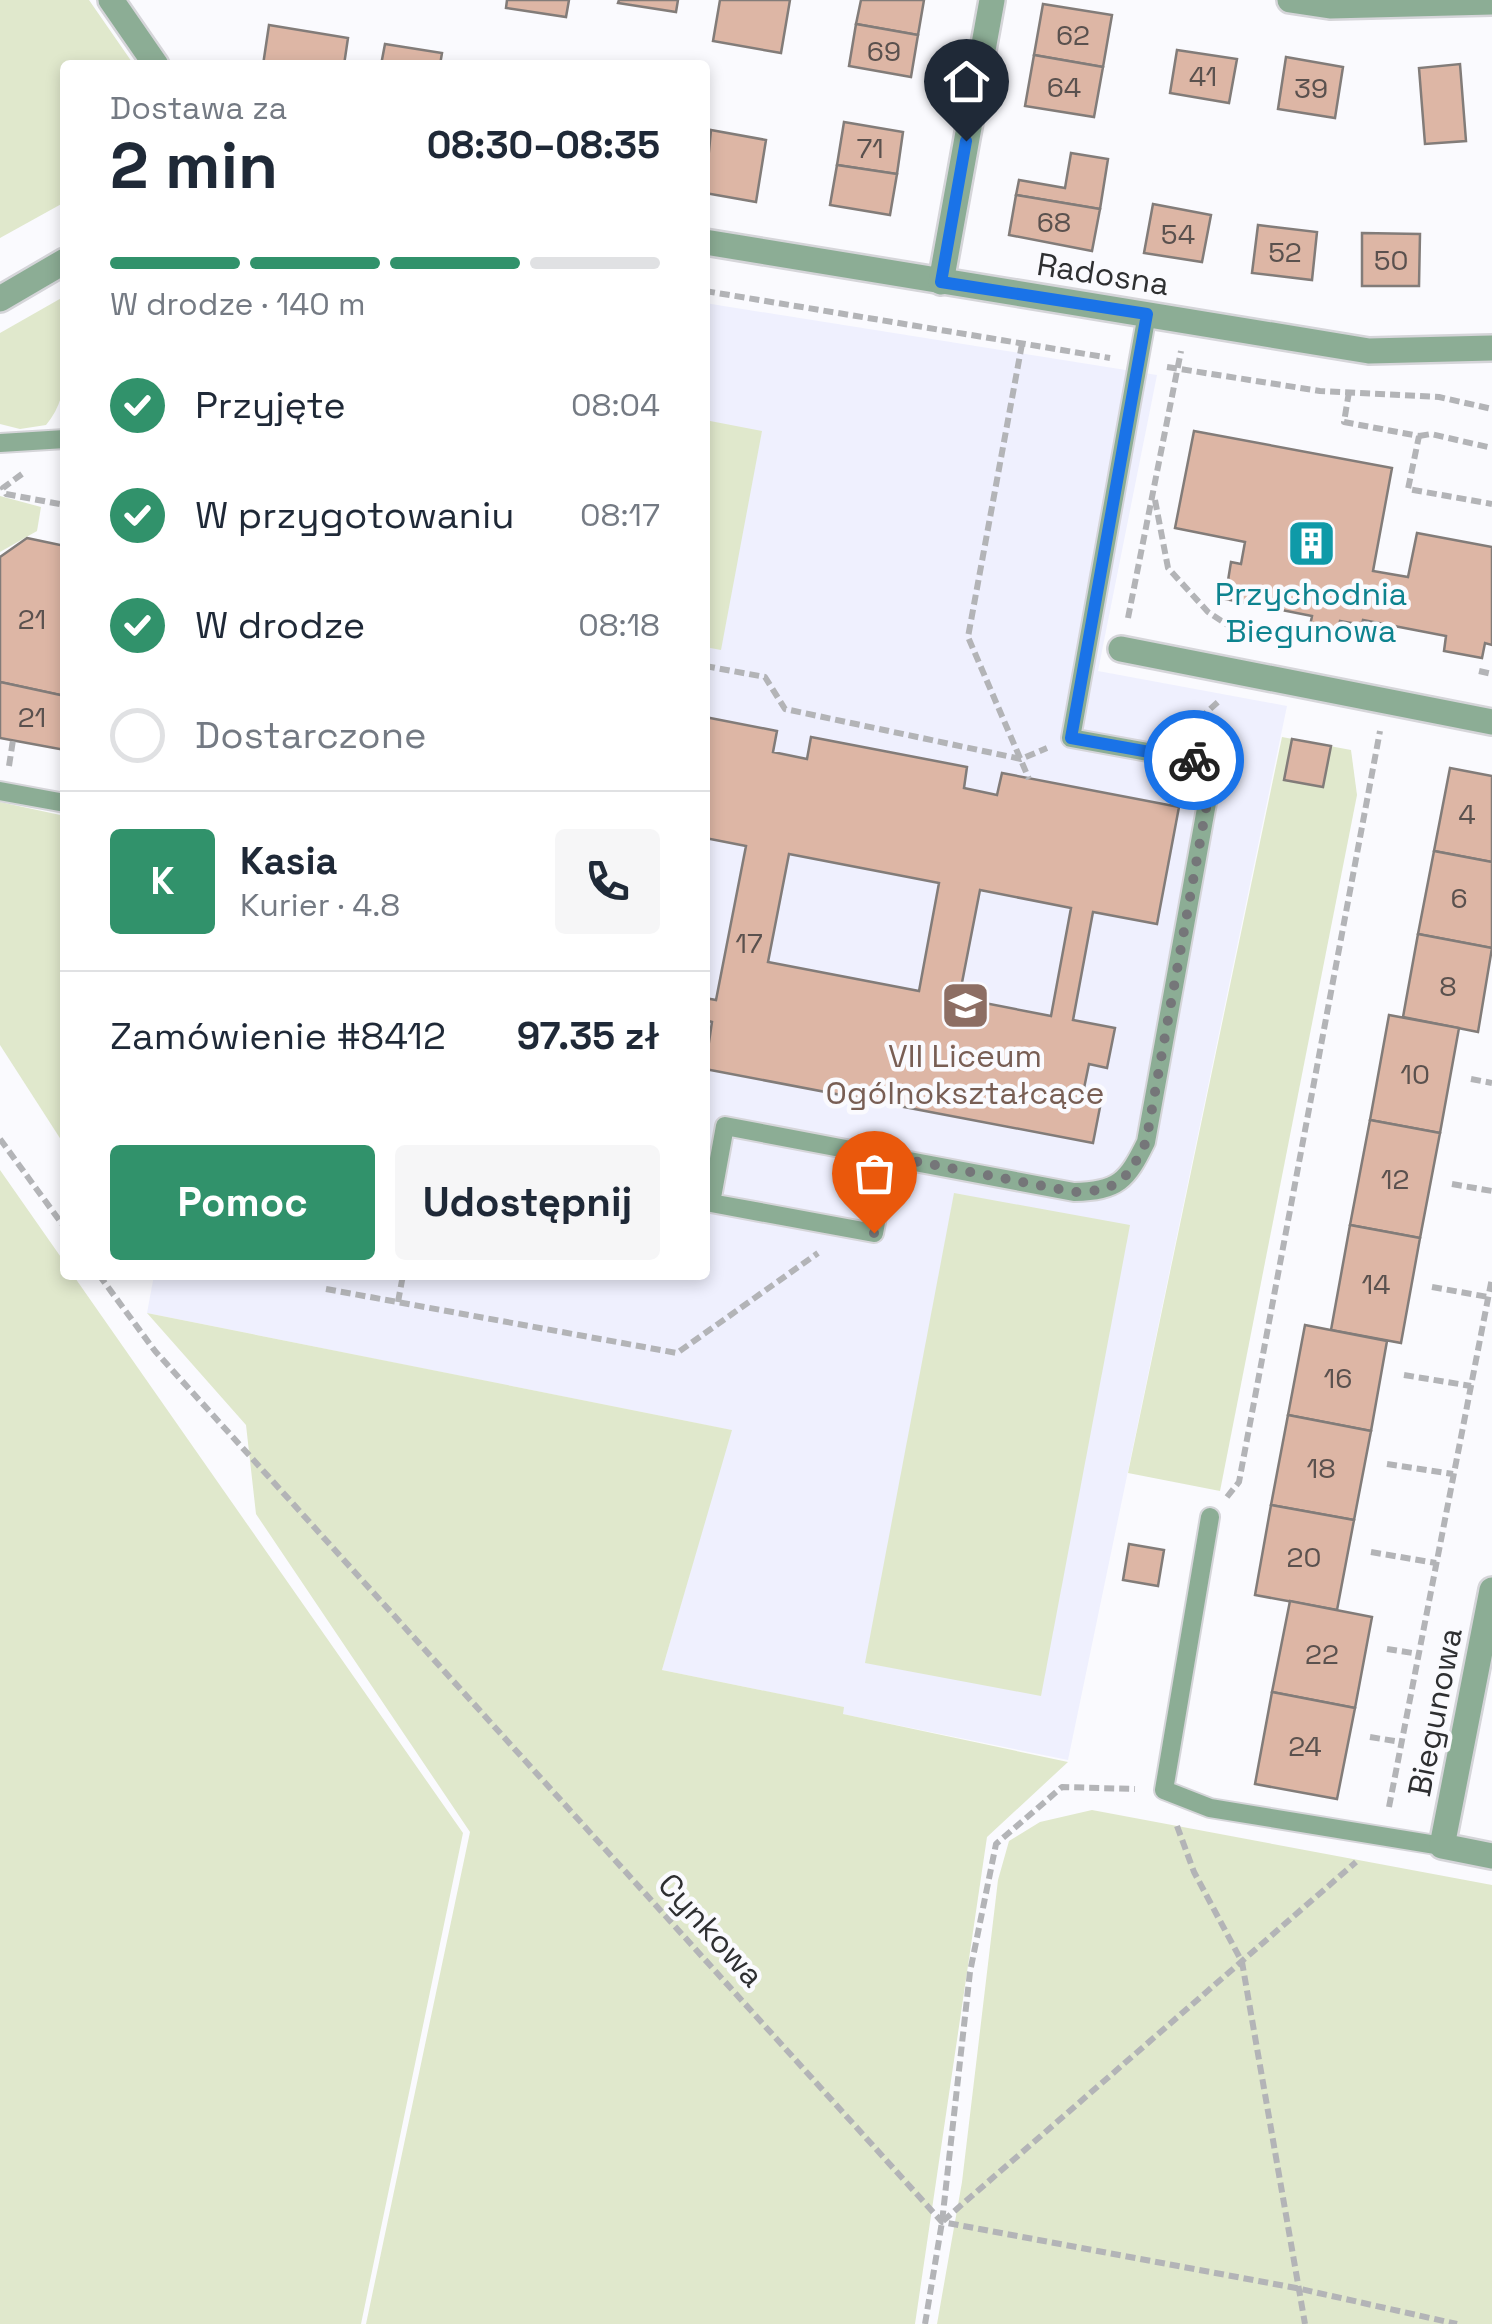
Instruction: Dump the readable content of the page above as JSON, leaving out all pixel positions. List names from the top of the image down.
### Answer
{
  "streets": {
    "street": ["Radosna", "Biegunowa"],
    "path": ["Cynkowa"]
  },
  "places": {
    "building": ["Przychodnia Biegunowa"],
    "school or university": ["VII Liceum Ogólnokształcące"]
  },
  "house_numbers": [
    "62",
    "69",
    "41",
    "64",
    "39",
    "71",
    "68",
    "54",
    "52",
    "50",
    "21",
    "21",
    "4",
    "6",
    "17",
    "8",
    "10",
    "12",
    "14",
    "16",
    "18",
    "20",
    "22",
    "24"
  ],
  "page": {
    "heading": ["2 min", "Dostawa za", "08:30–08:35"],
    "panel": [
      "Kasia",
      "Kurier · 4.8",
      "Zamówienie #8412",
      "97.35 zł"
    ],
    "bar": "W drodze · 140 m",
    "list": [
      ["Przyjęte", "08:04"],
      ["W przygotowaniu", "08:17"],
      ["W drodze", "08:18"],
      "Dostarczone"
    ],
    "round": "K",
    "buttons": ["Pomoc", "Udostępnij"]
  }
}
